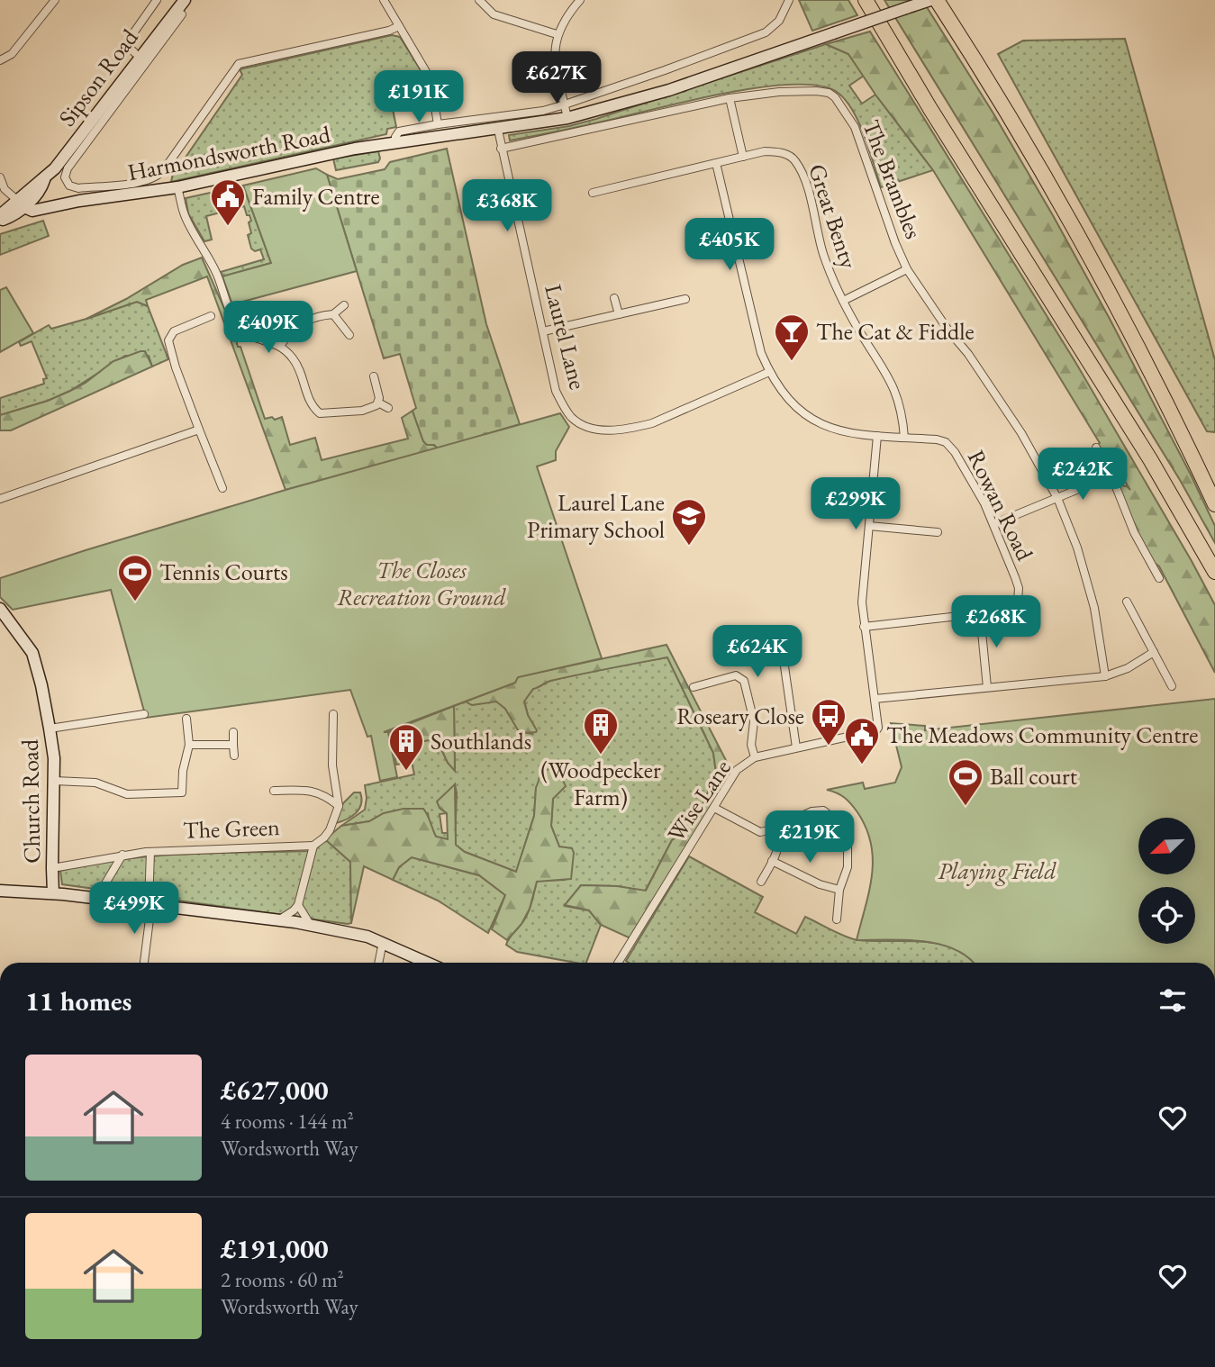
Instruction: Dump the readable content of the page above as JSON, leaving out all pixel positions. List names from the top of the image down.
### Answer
{
  "streets": {
    "street": [
      "Sipson Road",
      "Harmondsworth Road",
      "The Brambles",
      "Great Benty",
      "Laurel Lane",
      "Rowan Road",
      "Wise Lane",
      "Church Road",
      "The Green"
    ]
  },
  "crossings": [
    ["Sipson Road", "Harmondsworth Road"],
    ["Harmondsworth Road", "Laurel Lane"],
    ["The Brambles", "Laurel Lane"],
    ["Great Benty", "Rowan Road"],
    ["Laurel Lane", "Rowan Road"],
    ["Church Road", "The Green"]
  ],
  "parks": ["The Closes Recreation Ground", "Playing Field"],
  "places": {
    "public building": ["Family Centre", "The Meadows Community Centre"],
    "bar": ["The Cat & Fiddle"],
    "school or university": ["Laurel Lane Primary School"],
    "sports": ["Tennis Courts", "Ball court"],
    "bus stop": ["Roseary Close"],
    "building": ["(Woodpecker Farm)", "Southlands"]
  },
  "north": "bottom left",
  "page": {
    "price": [
      "£627K",
      "£191K",
      "£368K",
      "£405K",
      "£409K",
      "£242K",
      "£299K",
      "£268K",
      "£624K",
      "£219K",
      "£499K"
    ],
    "heading": "11 homes",
    "list": [
      {
        "name": "£627,000",
        "note": "4 rooms · 144 m² · Wordsworth Way"
      },
      {
        "name": "£191,000",
        "note": "2 rooms · 60 m² · Wordsworth Way"
      }
    ]
  }
}
